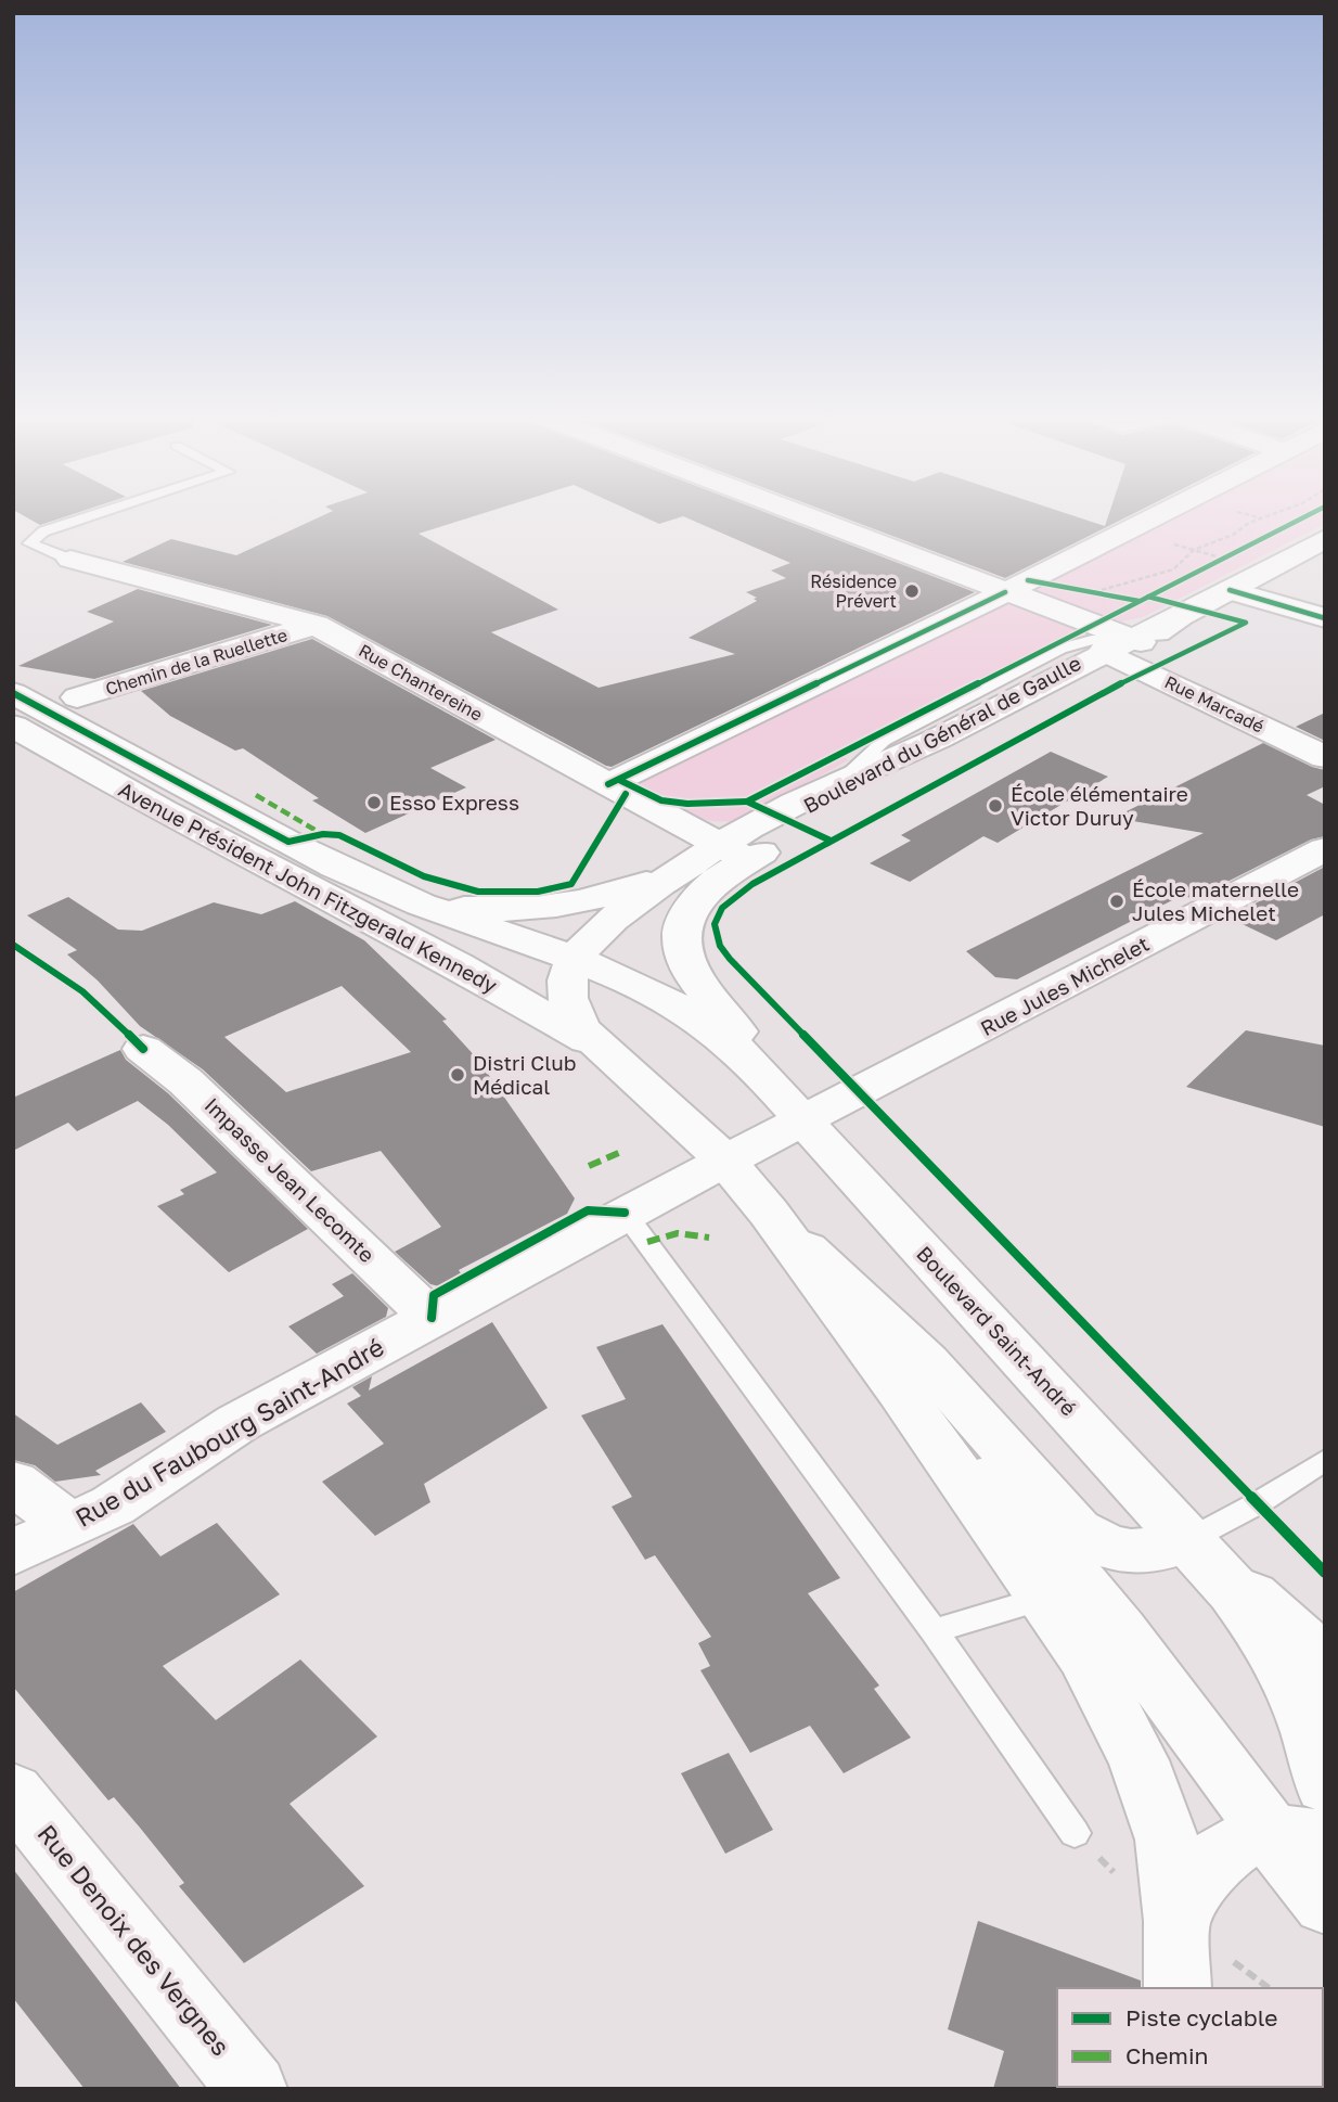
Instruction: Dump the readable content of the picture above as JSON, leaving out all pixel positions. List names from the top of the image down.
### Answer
{
  "streets": {
    "street": [
      "Chemin de la Ruellette",
      "Rue Chantereine",
      "Rue Marcadé",
      "Boulevard du Général de Gaulle",
      "Avenue Président John Fitzgerald Kennedy",
      "Rue Jules Michelet",
      "Impasse Jean Lecomte",
      "Boulevard Saint-André",
      "Rue du Faubourg Saint-André",
      "Rue Denoix des Vergnes"
    ]
  },
  "crossings": [
    ["Chemin de la Ruellette", "Rue Chantereine"],
    ["Rue Chantereine", "Boulevard du Général de Gaulle"],
    ["Rue Marcadé", "Boulevard du Général de Gaulle"],
    ["Boulevard du Général de Gaulle", "Boulevard Saint-André"],
    ["Avenue Président John Fitzgerald Kennedy", "Boulevard Saint-André"],
    ["Rue Jules Michelet", "Boulevard Saint-André"],
    ["Rue Jules Michelet", "Rue du Faubourg Saint-André"],
    ["Impasse Jean Lecomte", "Rue du Faubourg Saint-André"]
  ],
  "places": [
    "Résidence Prévert",
    "Esso Express",
    "École élémentaire Victor Duruy",
    "École maternelle Jules Michelet",
    "Distri Club Médical"
  ],
  "legend": ["Piste cyclable", "Chemin"]
}
